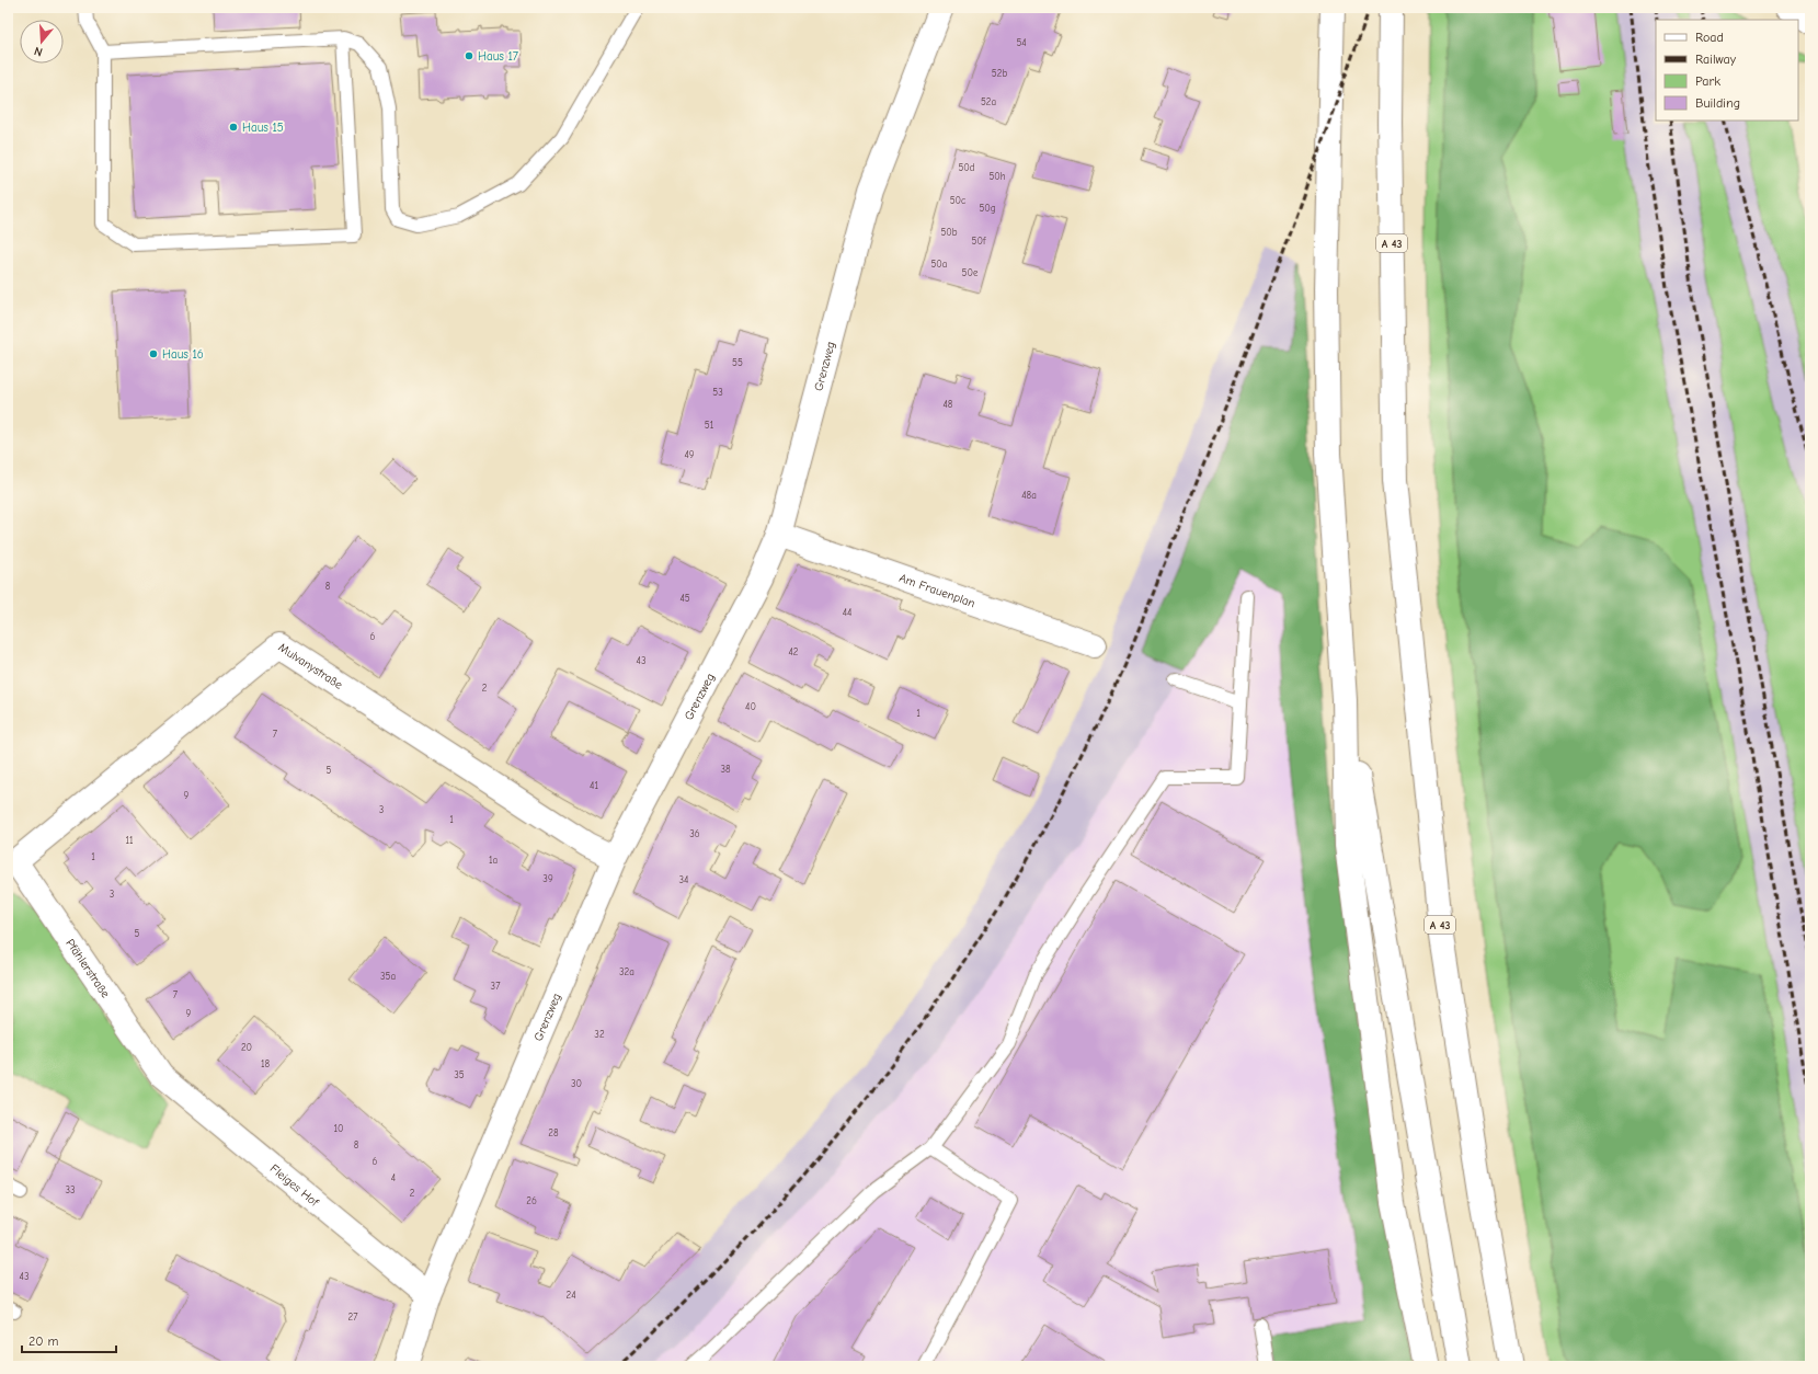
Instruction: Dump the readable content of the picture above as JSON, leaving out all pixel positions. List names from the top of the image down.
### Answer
{
  "streets": {
    "main road": [
      "A 43",
      "Grenzweg",
      "Am Frauenplan",
      "Mulvanystraße",
      "Pfählerstraße",
      "Fleiges Hof"
    ]
  },
  "crossings": [
    ["Grenzweg", "Am Frauenplan"],
    ["Grenzweg", "Mulvanystraße"],
    ["Grenzweg", "Fleiges Hof"],
    ["Mulvanystraße", "Pfählerstraße"],
    ["Pfählerstraße", "Fleiges Hof"]
  ],
  "places": ["Haus 17", "Haus 15", "Haus 16"],
  "house_numbers": [
    "54",
    "52b",
    "52a",
    "50d",
    "50h",
    "50c",
    "50g",
    "50b",
    "50f",
    "50a",
    "50e",
    "55",
    "53",
    "48",
    "51",
    "49",
    "48a",
    "8",
    "45",
    "44",
    "6",
    "42",
    "43",
    "2",
    "40",
    "1",
    "7",
    "38",
    "5",
    "41",
    "9",
    "3",
    "1",
    "36",
    "11",
    "1",
    "1a",
    "39",
    "34",
    "3",
    "5",
    "32a",
    "35a",
    "37",
    "7",
    "9",
    "32",
    "20",
    "18",
    "35",
    "30",
    "10",
    "28",
    "8",
    "6",
    "4",
    "33",
    "2",
    "26",
    "43",
    "24",
    "27"
  ],
  "legend": [
    "Road",
    "Railway",
    "Park",
    "Building"
  ],
  "scale_bar": "20 m",
  "north": "bottom"
}
